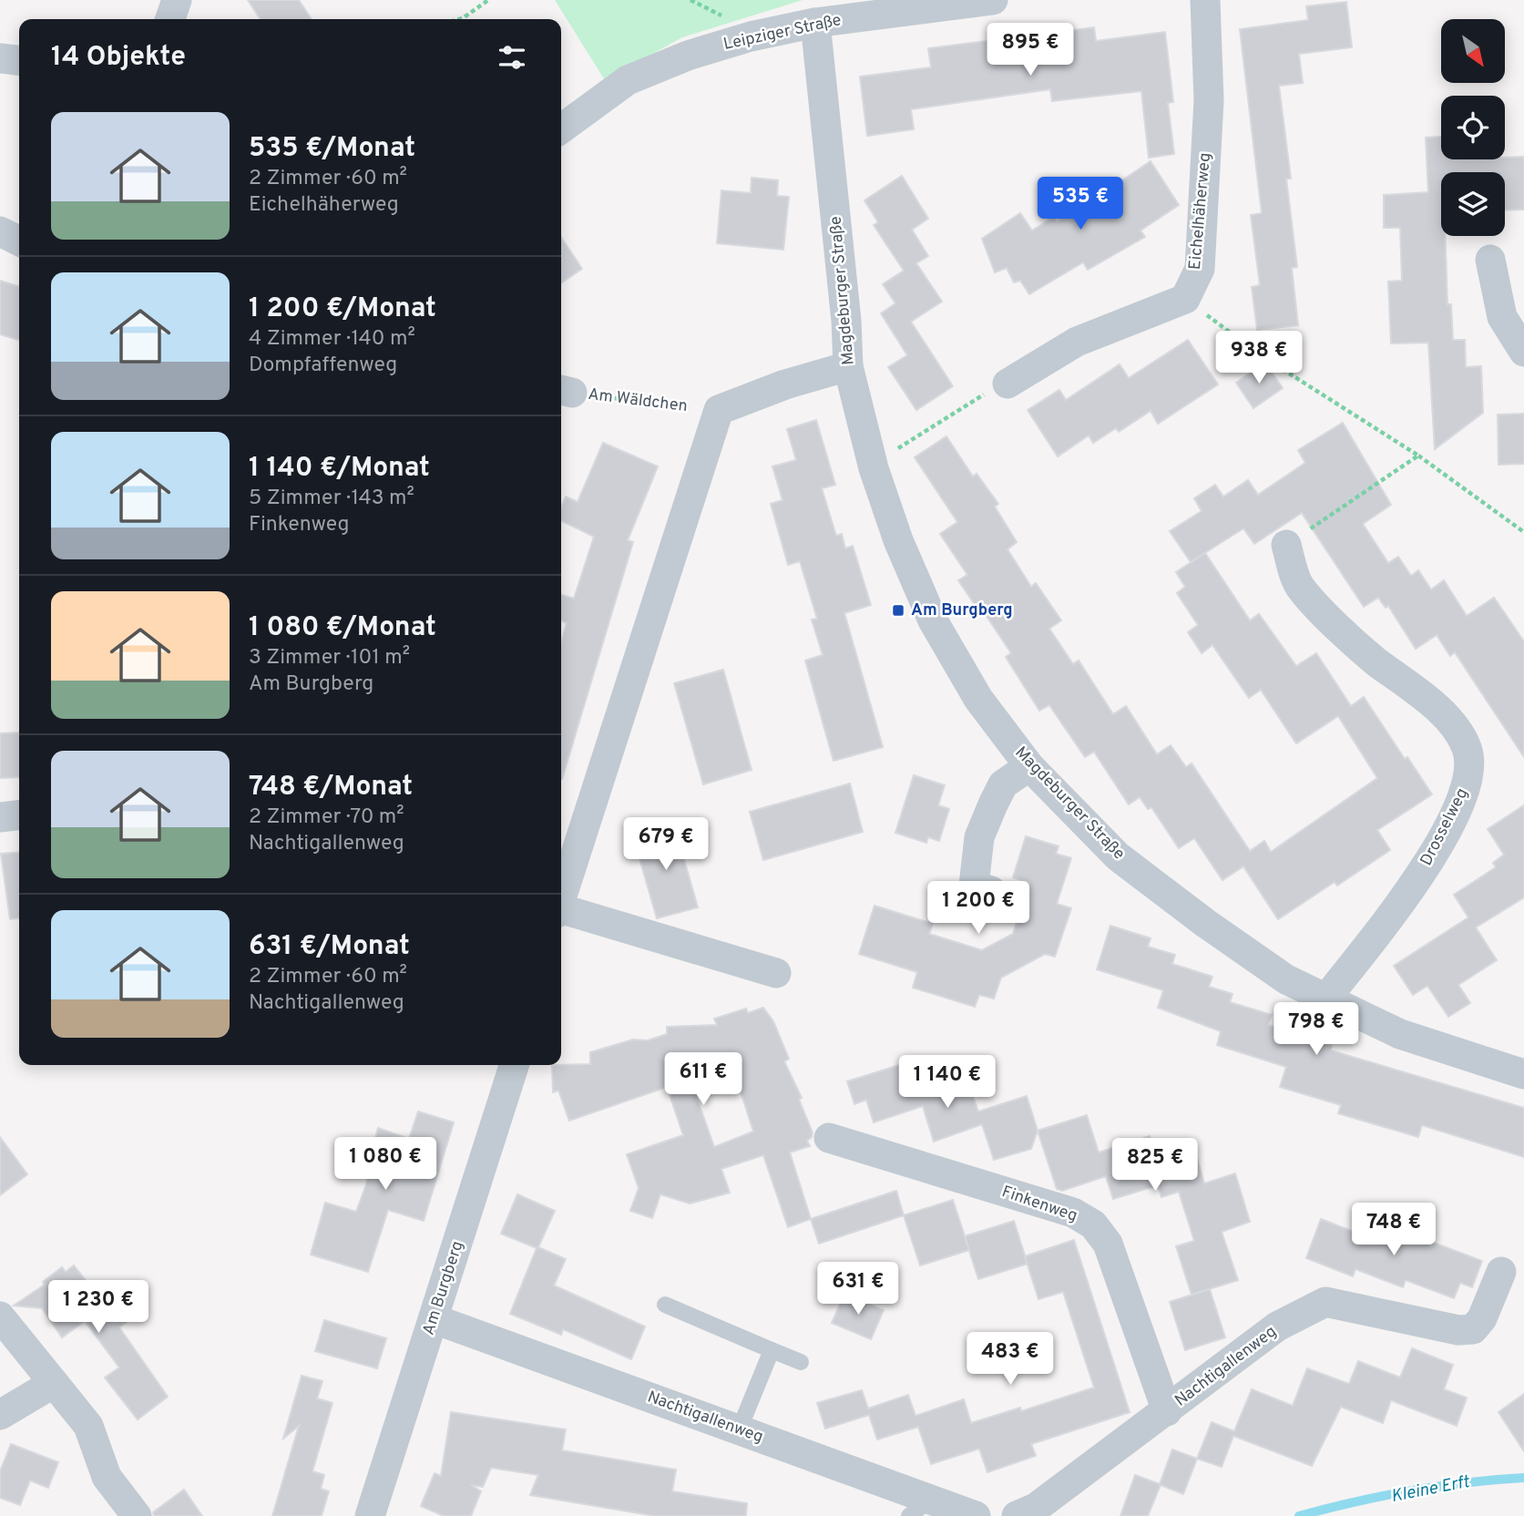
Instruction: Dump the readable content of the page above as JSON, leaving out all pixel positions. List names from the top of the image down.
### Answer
{
  "streets": {
    "street": [
      "Leipziger Straße",
      "Eichelhäherweg",
      "Magdeburger Straße",
      "Drosselweg",
      "Finkenweg",
      "Am Burgberg",
      "Nachtigallenweg"
    ],
    "path": ["Am Wäldchen"]
  },
  "crossings": [
    ["Leipziger Straße", "Magdeburger Straße"],
    ["Magdeburger Straße", "Drosselweg"],
    ["Finkenweg", "Nachtigallenweg"],
    ["Am Burgberg", "Nachtigallenweg"]
  ],
  "water": ["Kleine Erft"],
  "places": {
    "transit": ["Am Burgberg"]
  },
  "north": "bottom right",
  "page": {
    "heading": "14 Objekte",
    "price": [
      "895 €",
      "535 €",
      "938 €",
      "679 €",
      "1 200 €",
      "798 €",
      "611 €",
      "1 140 €",
      "1 080 €",
      "825 €",
      "748 €",
      "631 €",
      "1 230 €",
      "483 €"
    ],
    "list": [
      {
        "name": "535 €/Monat",
        "note": "2 Zimmer · 60 m² · Eichelhäherweg"
      },
      {
        "name": "1 200 €/Monat",
        "note": "4 Zimmer · 140 m² · Dompfaffenweg"
      },
      {
        "name": "1 140 €/Monat",
        "note": "5 Zimmer · 143 m² · Finkenweg"
      },
      {
        "name": "1 080 €/Monat",
        "note": "3 Zimmer · 101 m² · Am Burgberg"
      },
      {
        "name": "748 €/Monat",
        "note": "2 Zimmer · 70 m² · Nachtigallenweg"
      },
      {
        "name": "631 €/Monat",
        "note": "2 Zimmer · 60 m² · Nachtigallenweg"
      }
    ]
  }
}
